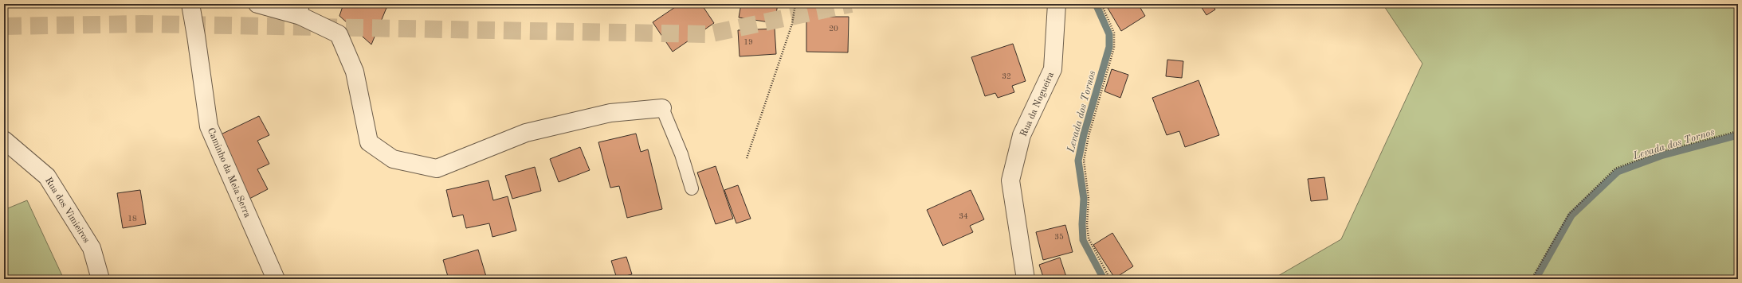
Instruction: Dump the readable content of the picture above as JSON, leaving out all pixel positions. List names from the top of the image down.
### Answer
{
  "streets": {
    "street": ["Rua da Nogueira", "Caminho da Meia Serra", "Rua dos Vimieiros"]
  },
  "water": ["Levada dos Tornos"],
  "house_numbers": [
    "20",
    "19",
    "32",
    "34",
    "18",
    "35"
  ]
}
